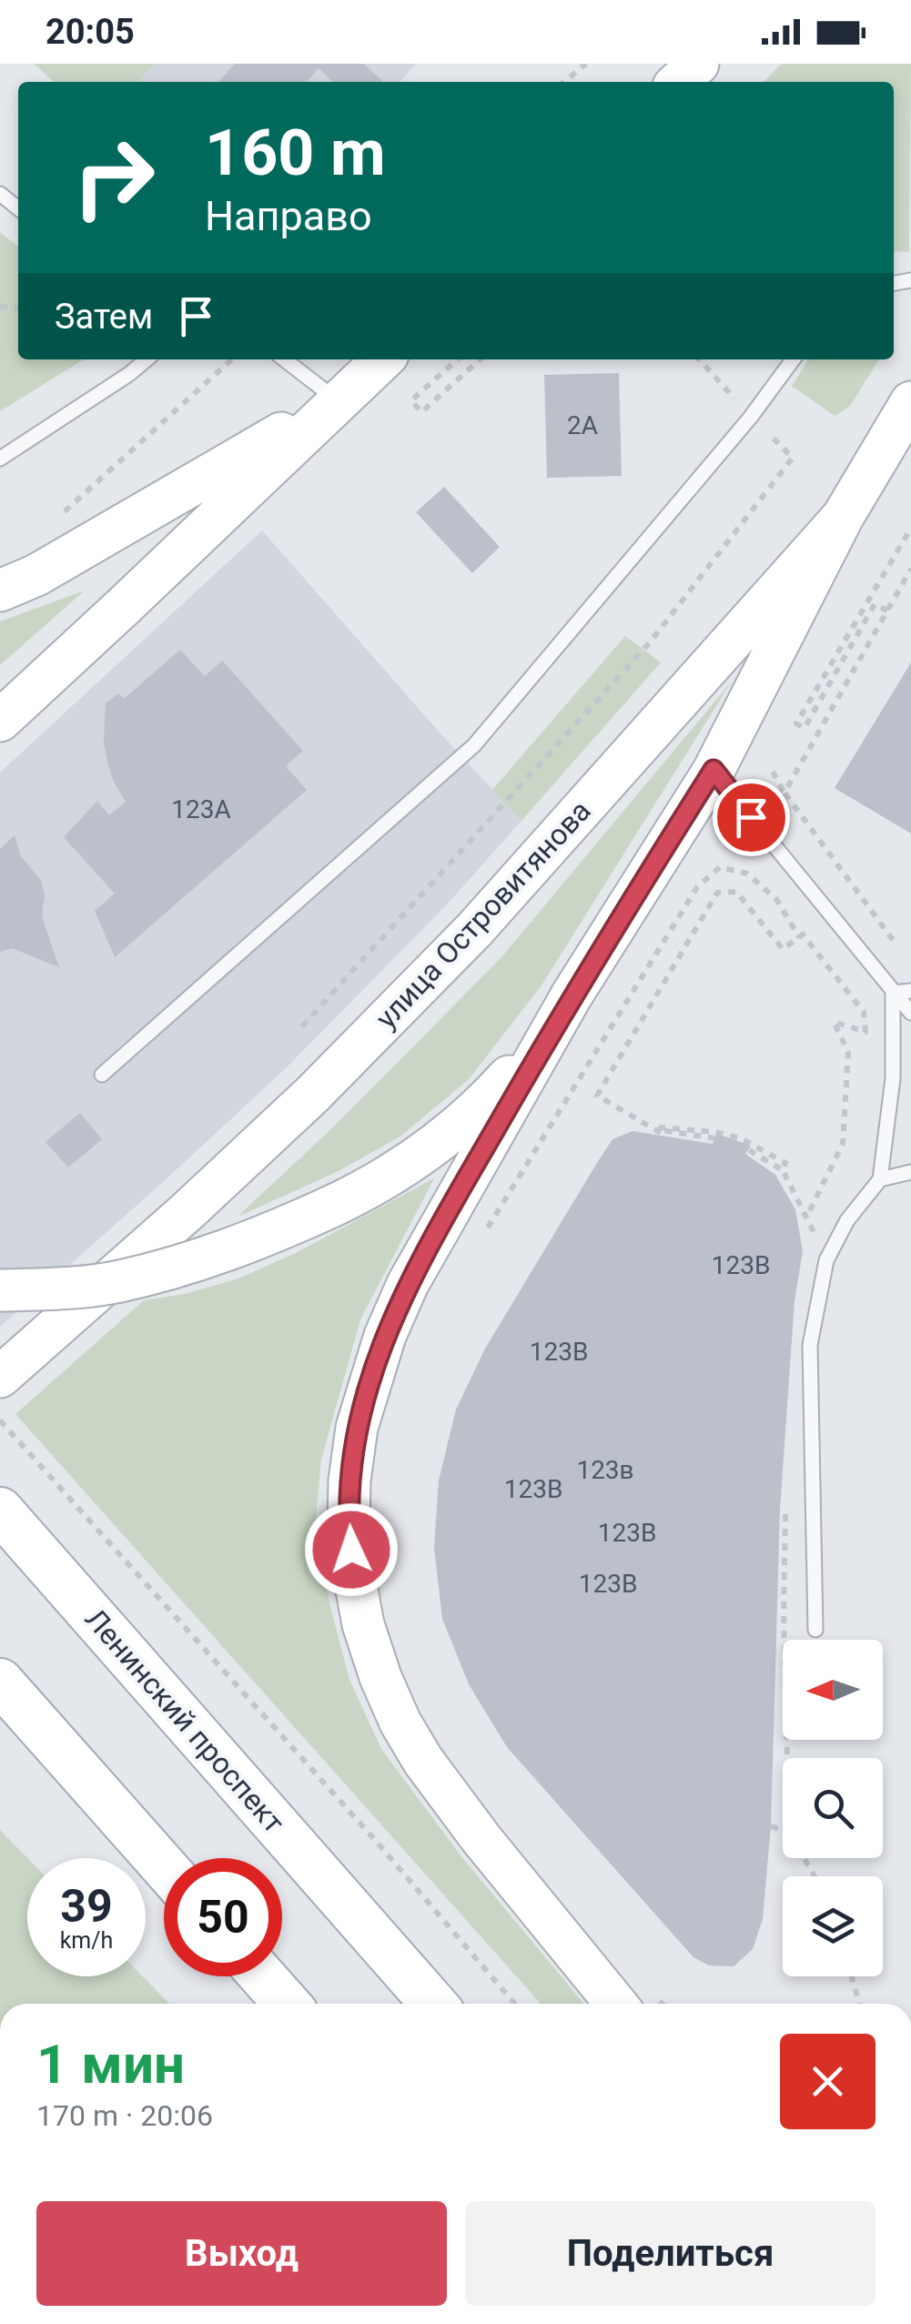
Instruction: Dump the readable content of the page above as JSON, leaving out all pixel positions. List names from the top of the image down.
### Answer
{
  "streets": {
    "main road": ["улица Островитянова", "Ленинский проспект"]
  },
  "house_numbers": [
    "2А",
    "123А",
    "123В",
    "123В",
    "123в",
    "123В",
    "123В",
    "123В"
  ],
  "north": "left",
  "page": {
    "status": "20:05",
    "turn": ["160 m", "Направо"],
    "then": "Затем",
    "speed": "39 km/h",
    "limit": "50",
    "heading": ["1 мин", "170 m · 20:06"],
    "buttons": ["Выход", "Поделиться"]
  }
}
